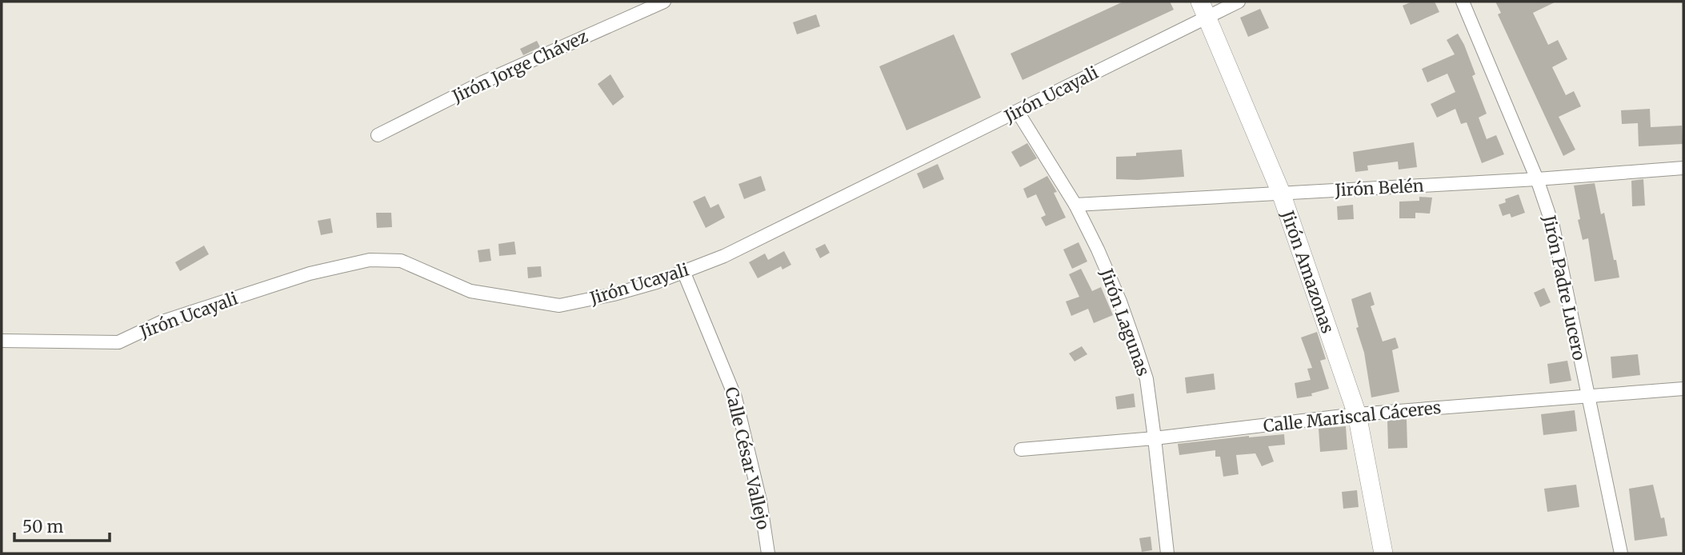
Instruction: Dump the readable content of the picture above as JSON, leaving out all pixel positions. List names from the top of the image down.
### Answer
{
  "streets": {
    "street": [
      "Jirón Jorge Chávez",
      "Jirón Ucayali",
      "Jirón Belén",
      "Jirón Amazonas",
      "Jirón Padre Lucero",
      "Jirón Lagunas",
      "Calle Mariscal Cáceres",
      "Calle César Vallejo"
    ]
  },
  "crossings": [
    ["Jirón Ucayali", "Jirón Amazonas"],
    ["Jirón Ucayali", "Jirón Lagunas"],
    ["Jirón Ucayali", "Calle César Vallejo"],
    ["Jirón Belén", "Jirón Amazonas"],
    ["Jirón Belén", "Jirón Padre Lucero"],
    ["Jirón Belén", "Jirón Lagunas"],
    ["Jirón Amazonas", "Calle Mariscal Cáceres"],
    ["Jirón Padre Lucero", "Calle Mariscal Cáceres"],
    ["Jirón Lagunas", "Calle Mariscal Cáceres"]
  ],
  "scale_bar": "50 m"
}
